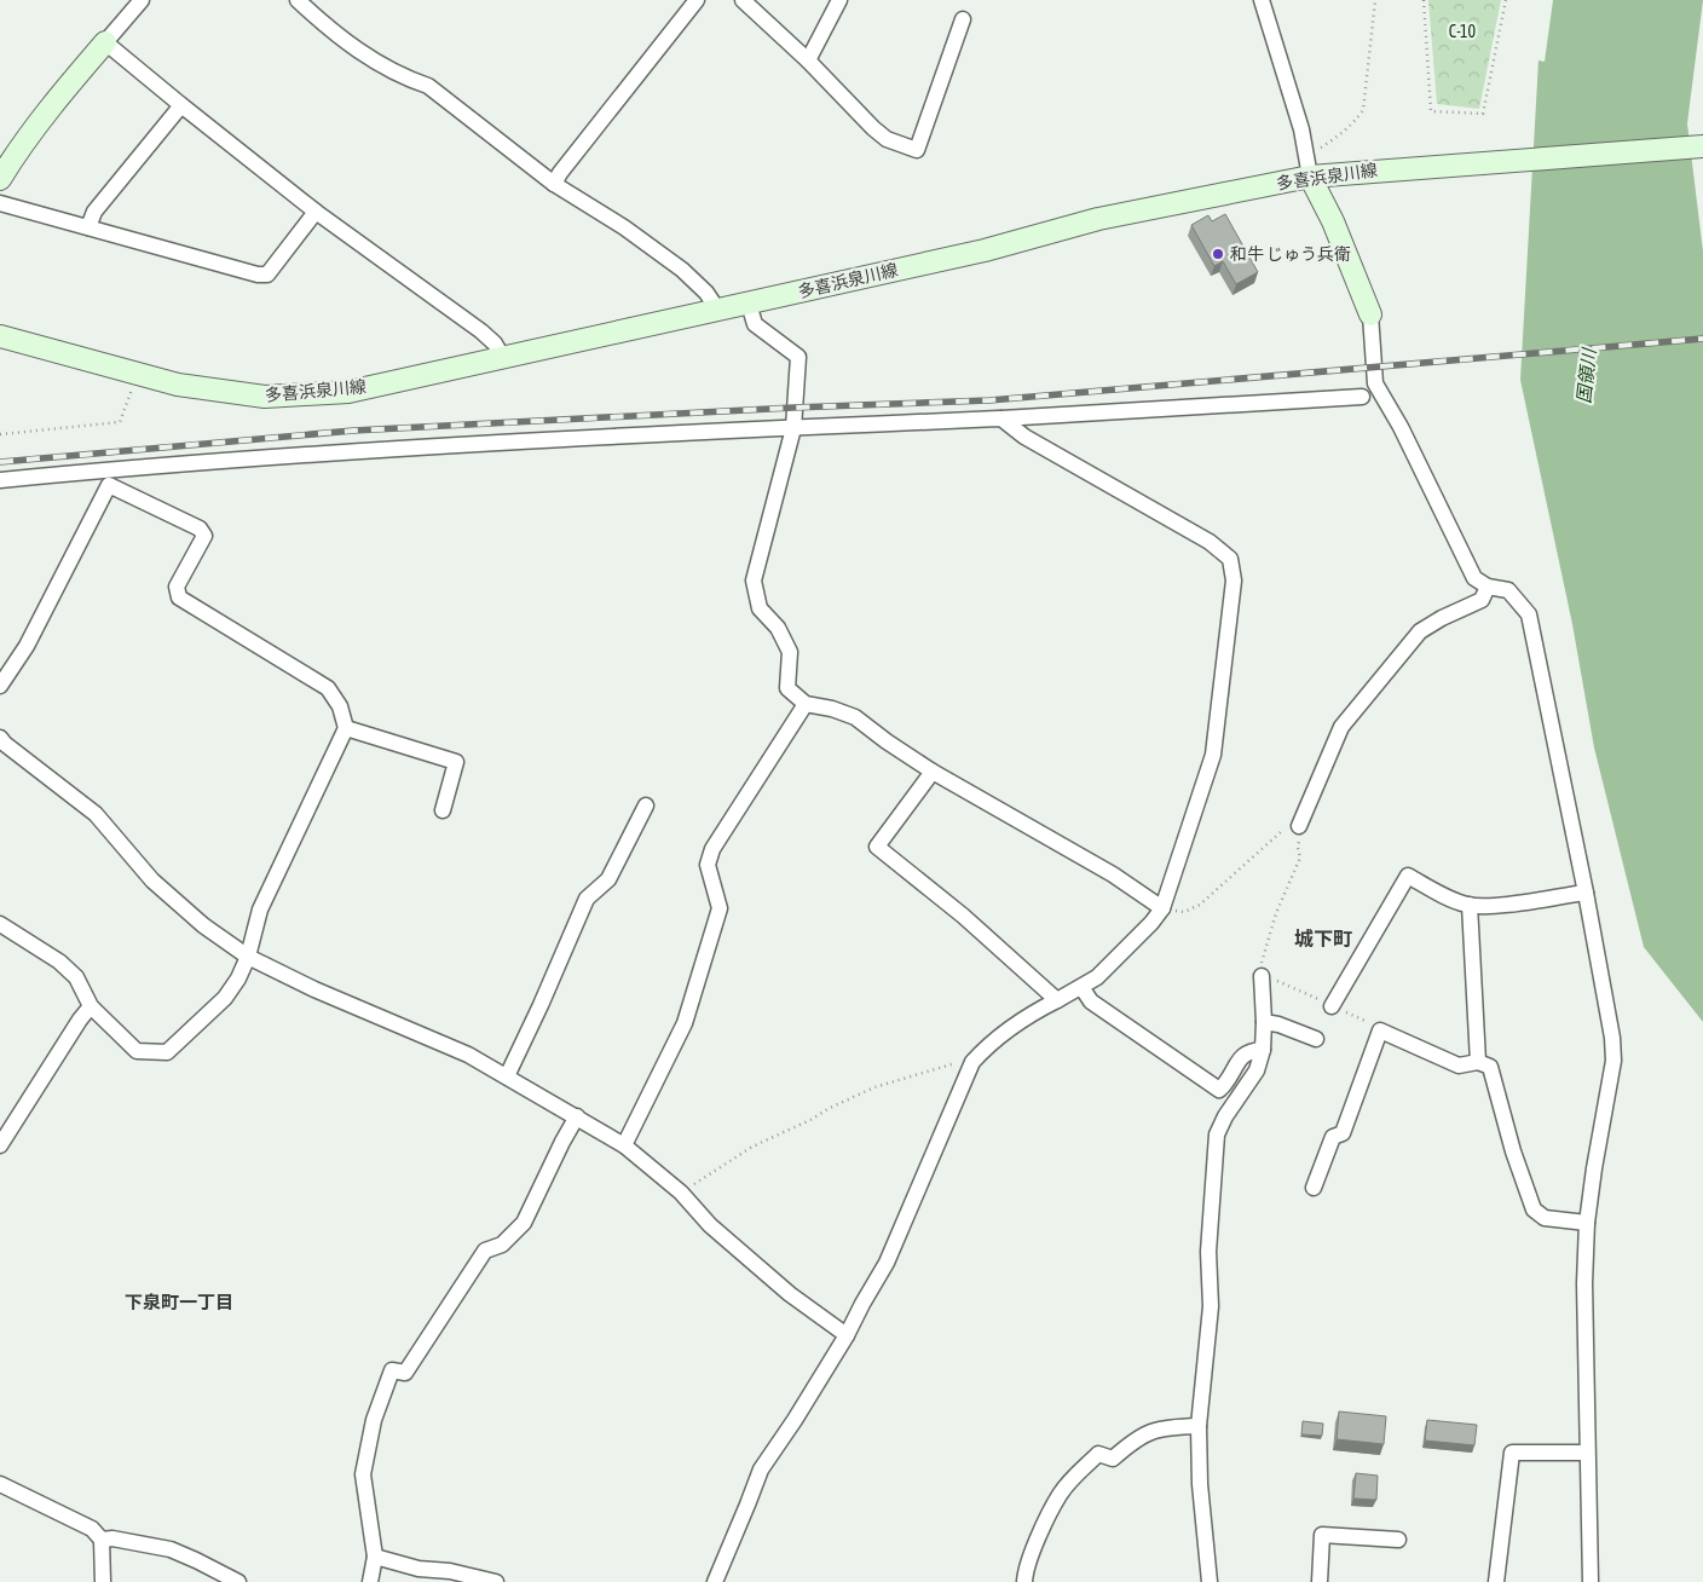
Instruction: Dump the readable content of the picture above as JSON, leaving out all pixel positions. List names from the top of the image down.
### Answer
{
  "streets": {
    "main road": ["多喜浜泉川線"]
  },
  "districts": ["城下町", "下泉町一丁目"],
  "water": ["国領川"],
  "parks": ["C-10"],
  "places": ["和牛 じゅう兵衛"]
}
